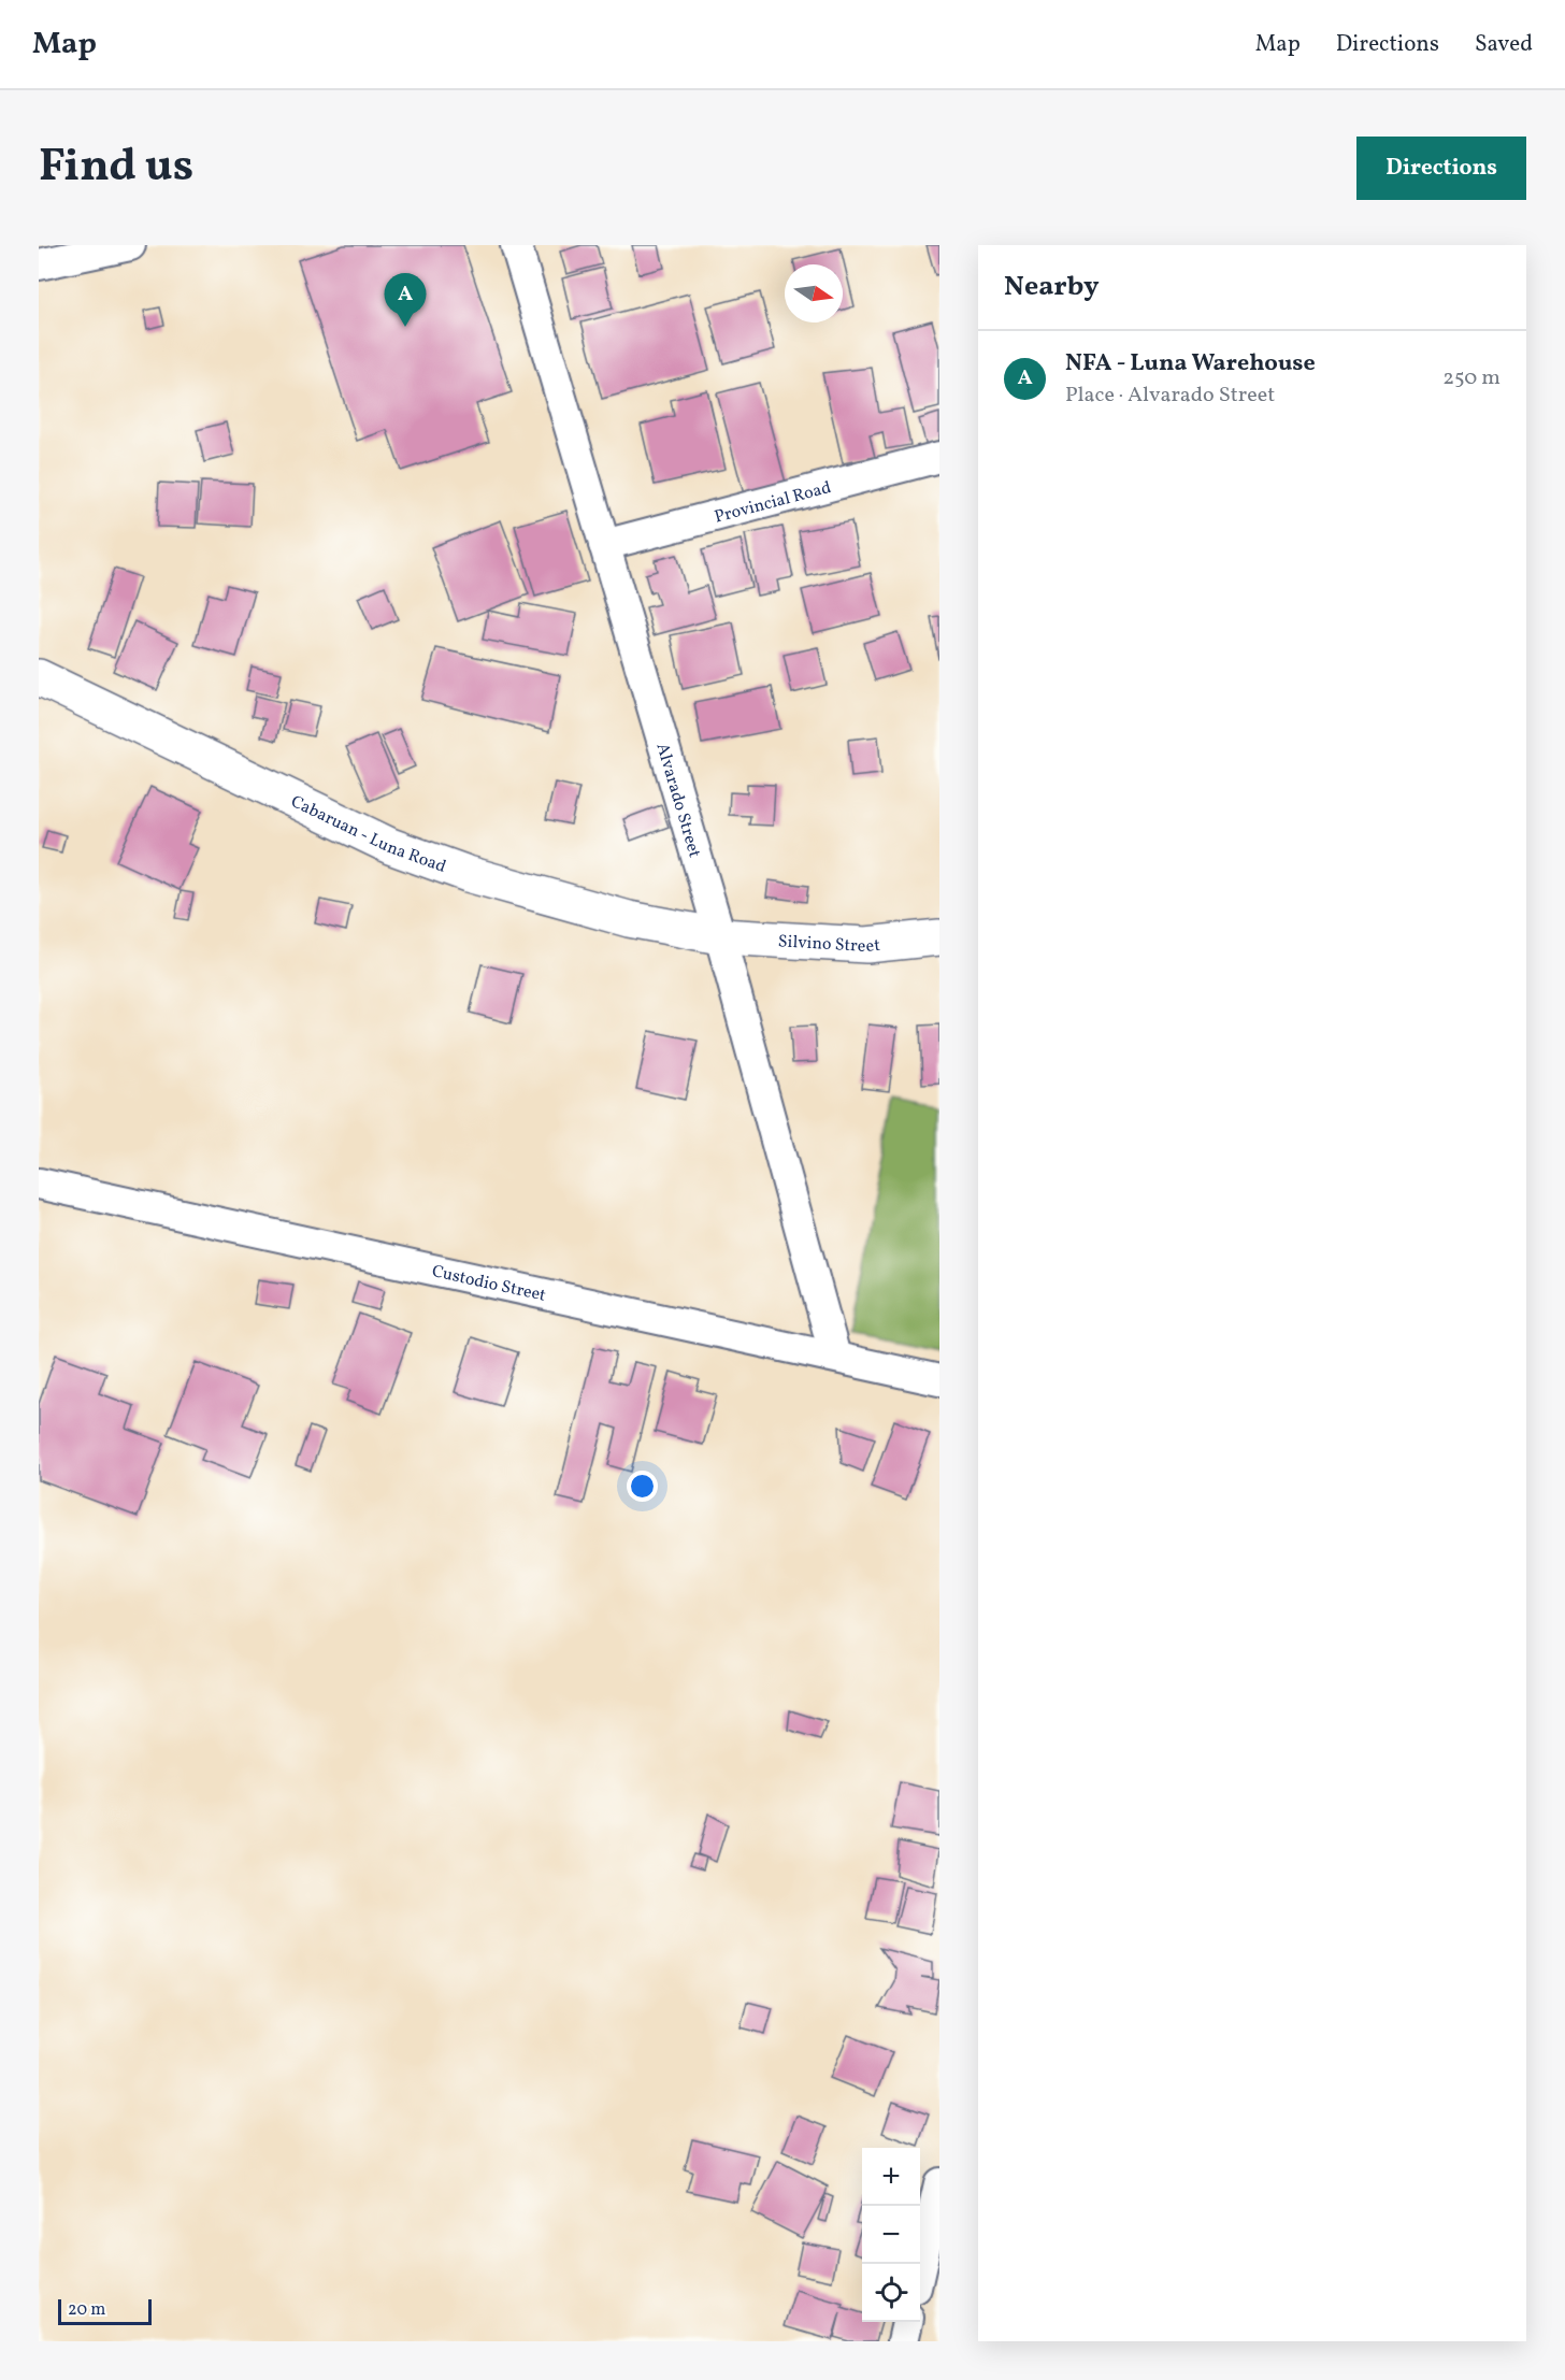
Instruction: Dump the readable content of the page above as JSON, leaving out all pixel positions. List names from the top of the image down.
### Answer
{
  "streets": {
    "main road": ["Cabaruan - Luna Road", "Silvino Street"],
    "street": ["Provincial Road", "Alvarado Street", "Custodio Street"]
  },
  "crossings": [
    ["Provincial Road", "Alvarado Street"],
    ["Alvarado Street", "Cabaruan - Luna Road"],
    ["Alvarado Street", "Silvino Street"],
    ["Alvarado Street", "Custodio Street"],
    ["Cabaruan - Luna Road", "Silvino Street"]
  ],
  "scale_bar": "20 m",
  "north": "right",
  "page": {
    "header": "Map",
    "nav": ["Map", "Directions", "Saved"],
    "title": "Find us",
    "buttons": "Directions",
    "heading": "Nearby",
    "pins": "A",
    "list": [
      {
        "mark": "A",
        "name": "NFA - Luna Warehouse",
        "note": "Place · Alvarado Street",
        "value": "250 m"
      }
    ],
    "map_buttons": ["+", "−"],
    "scale": "20 m"
  }
}
